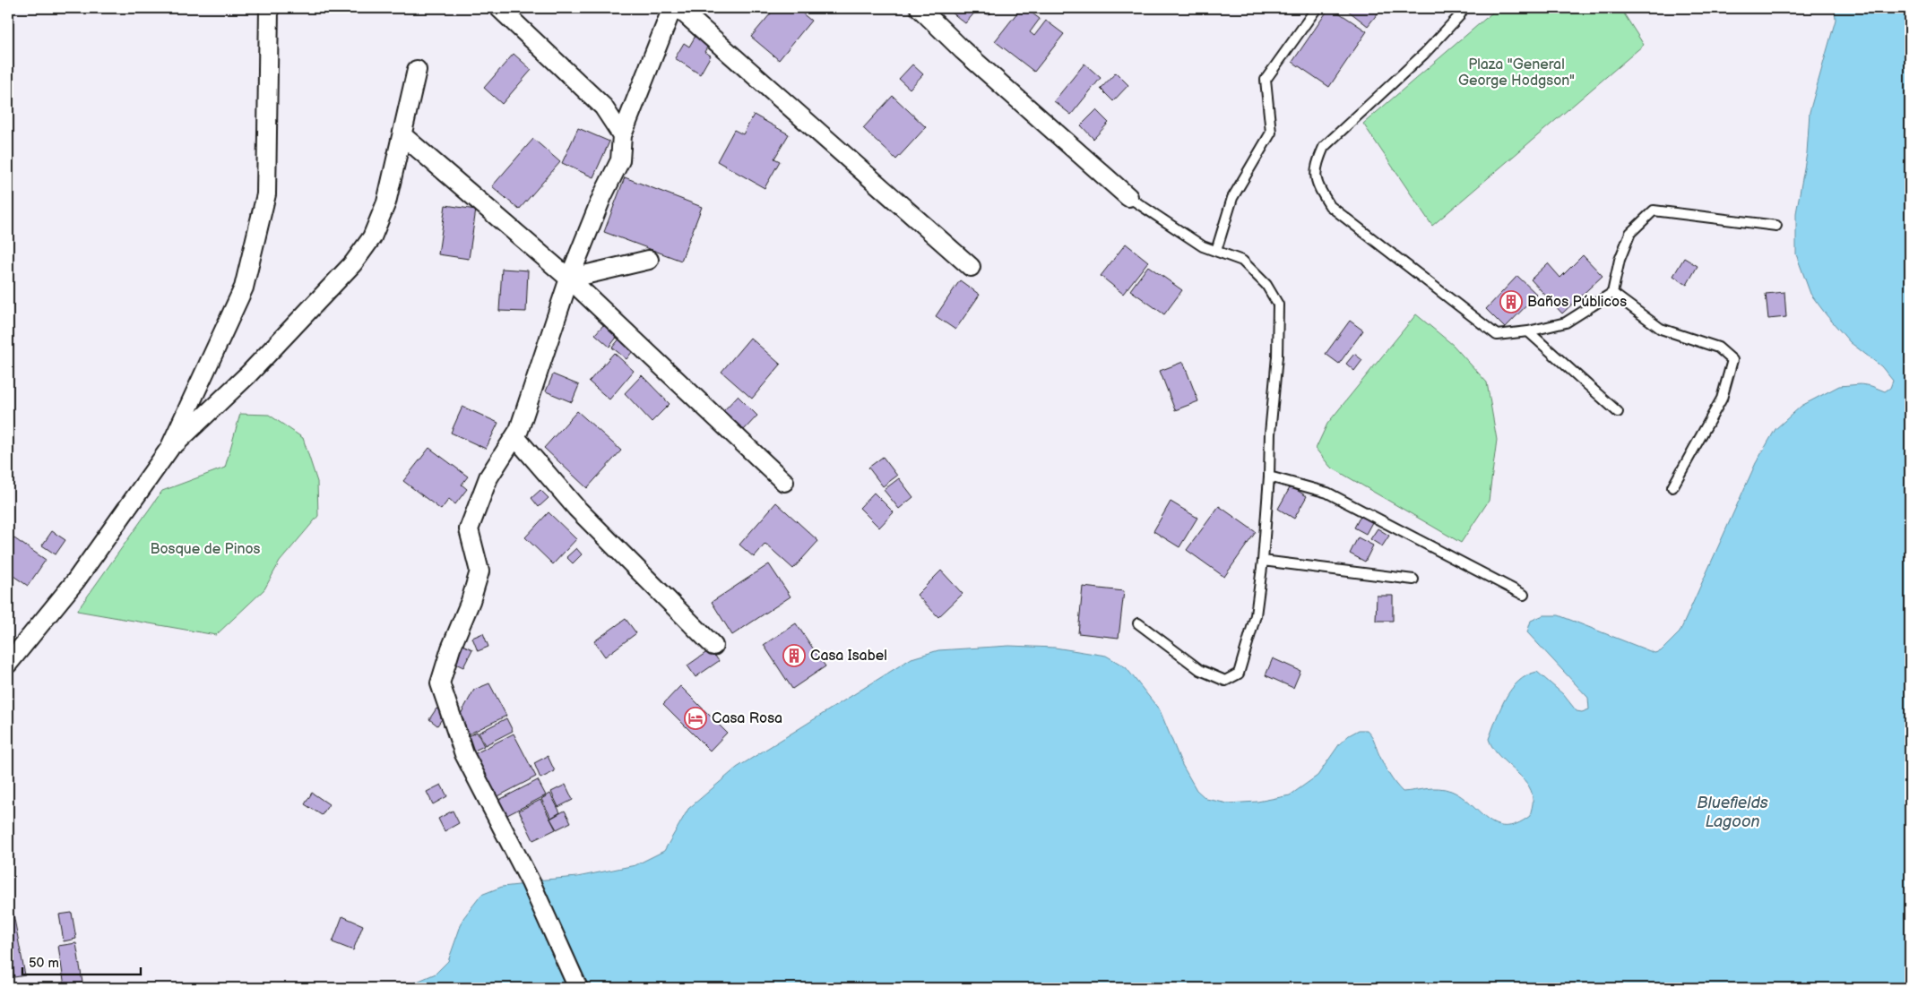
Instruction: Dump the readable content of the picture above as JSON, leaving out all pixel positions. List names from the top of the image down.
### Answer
{
  "water": ["Bluefields Lagoon"],
  "parks": ["Plaza \"General George Hodgson\"", "Bosque de Pinos"],
  "places": {
    "building": ["Baños Públicos", "Casa Isabel"],
    "hotel": ["Casa Rosa"]
  },
  "scale_bar": "50 m"
}
